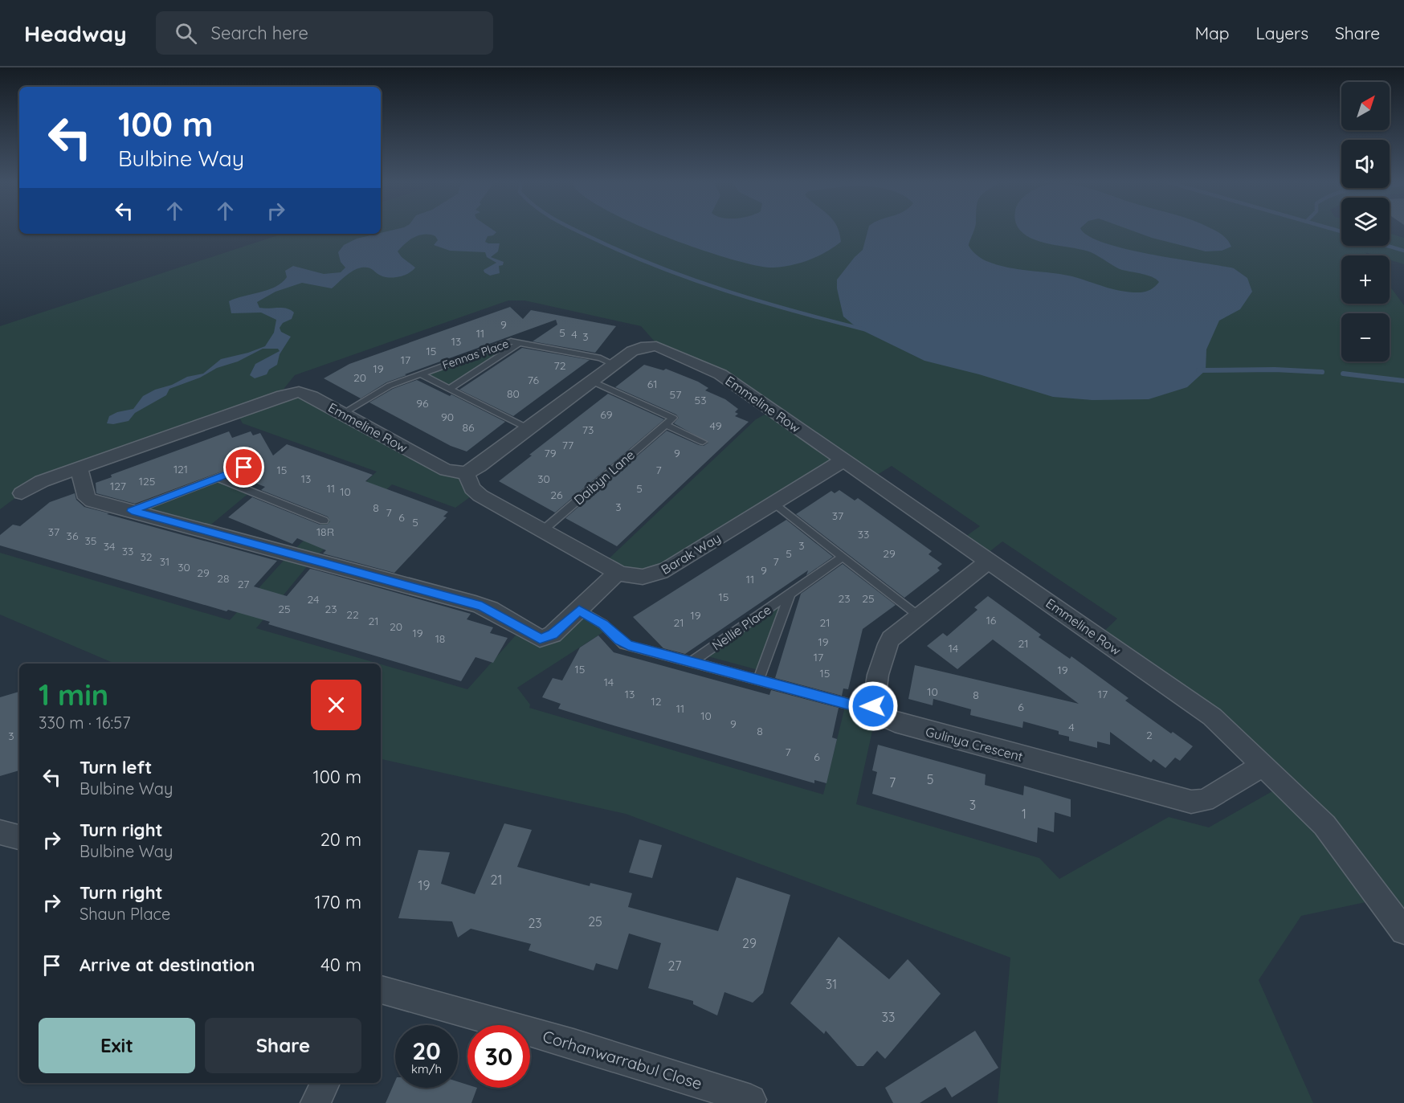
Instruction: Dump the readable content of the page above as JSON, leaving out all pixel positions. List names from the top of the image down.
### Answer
{
  "streets": {
    "street": [
      "Emmeline Row",
      "Barak Way",
      "Gulinya Crescent",
      "Corhanwarrabul Close"
    ],
    "lane": ["Fennas Place", "Daibyn Lane", "Nellie Place"]
  },
  "crossings": [
    ["Fennas Place", "Emmeline Row"],
    ["Emmeline Row", "Barak Way"],
    ["Emmeline Row", "Gulinya Crescent"],
    ["Daibyn Lane", "Barak Way"]
  ],
  "house_numbers": [
    "9",
    "5",
    "11",
    "4",
    "3",
    "13",
    "15",
    "17",
    "72",
    "19",
    "20",
    "76",
    "61",
    "80",
    "57",
    "53",
    "96",
    "69",
    "90",
    "49",
    "86",
    "73",
    "77",
    "79",
    "9",
    "121",
    "15",
    "7",
    "13",
    "30",
    "125",
    "127",
    "11",
    "5",
    "10",
    "26",
    "3",
    "8",
    "7",
    "37",
    "6",
    "5",
    "37",
    "18R",
    "33",
    "36",
    "35",
    "3",
    "34",
    "33",
    "5",
    "29",
    "32",
    "31",
    "7",
    "30",
    "9",
    "29",
    "28",
    "11",
    "27",
    "15",
    "23",
    "25",
    "24",
    "25",
    "23",
    "22",
    "19",
    "16",
    "21",
    "21",
    "21",
    "20",
    "19",
    "18",
    "19",
    "21",
    "14",
    "17",
    "15",
    "19",
    "15",
    "14",
    "10",
    "13",
    "17",
    "8",
    "12",
    "6",
    "11",
    "10",
    "9",
    "4",
    "8",
    "2",
    "3",
    "7",
    "6",
    "5",
    "7",
    "3",
    "1",
    "21",
    "19",
    "25",
    "23",
    "29",
    "27",
    "31",
    "33"
  ],
  "north": "top right",
  "page": {
    "header": "Headway",
    "search": "Search here",
    "nav": ["Map", "Layers", "Share"],
    "map_buttons": ["+", "−"],
    "turn": ["100 m", "Bulbine Way"],
    "heading": ["1 min", "330 m · 16:57"],
    "list": [
      {
        "name": "Turn left",
        "note": "Bulbine Way",
        "value": "100 m"
      },
      {
        "name": "Turn right",
        "note": "Bulbine Way",
        "value": "20 m"
      },
      {
        "name": "Turn right",
        "note": "Shaun Place",
        "value": "170 m"
      },
      {
        "name": "Arrive at destination",
        "value": "40 m"
      }
    ],
    "buttons": ["Exit", "Share"],
    "speed": "20 km/h",
    "limit": "30"
  }
}
